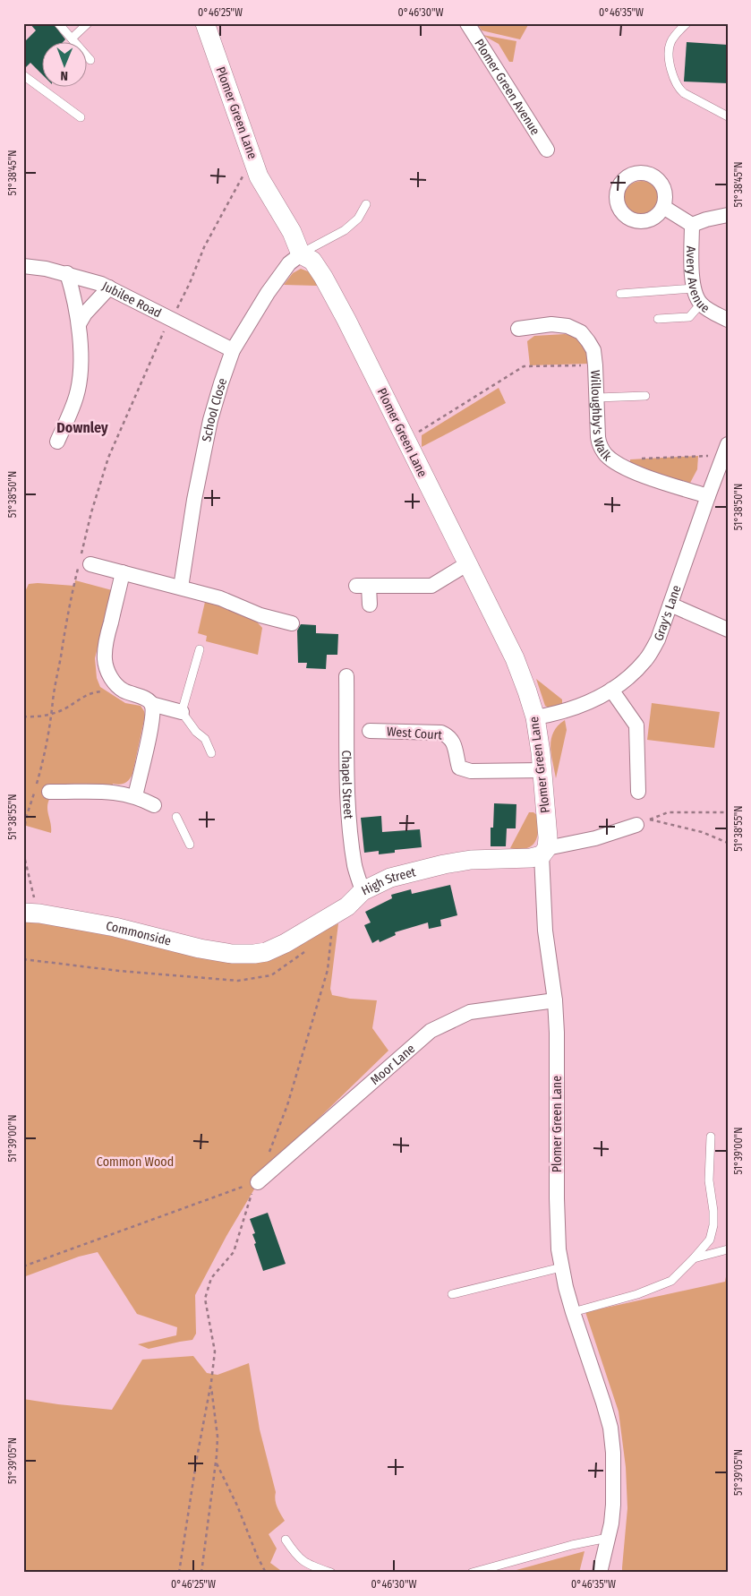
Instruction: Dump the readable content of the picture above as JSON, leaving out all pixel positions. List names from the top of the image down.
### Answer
{
  "streets": {
    "street": [
      "Plomer Green Avenue",
      "Plomer Green Lane",
      "Avery Avenue",
      "Jubilee Road",
      "School Close",
      "Willoughby's Walk",
      "Gray's Lane",
      "West Court",
      "Chapel Street",
      "High Street",
      "Commonside",
      "Moor Lane"
    ]
  },
  "crossings": [
    ["Plomer Green Lane", "School Close"],
    ["Plomer Green Lane", "Gray's Lane"],
    ["Plomer Green Lane", "West Court"],
    ["Plomer Green Lane", "High Street"],
    ["Plomer Green Lane", "Moor Lane"],
    ["Jubilee Road", "School Close"],
    ["Willoughby's Walk", "Gray's Lane"],
    ["Chapel Street", "High Street"],
    ["High Street", "Commonside"]
  ],
  "districts": ["Downley"],
  "parks": ["Common Wood"],
  "north": "bottom",
  "coordinates": [
    "0°46'25\"W",
    "0°46'30\"W",
    "0°46'35\"W",
    "51°38'45\"N",
    "51°38'50\"N",
    "51°38'55\"N",
    "51°39'00\"N",
    "51°39'05\"N"
  ]
}
